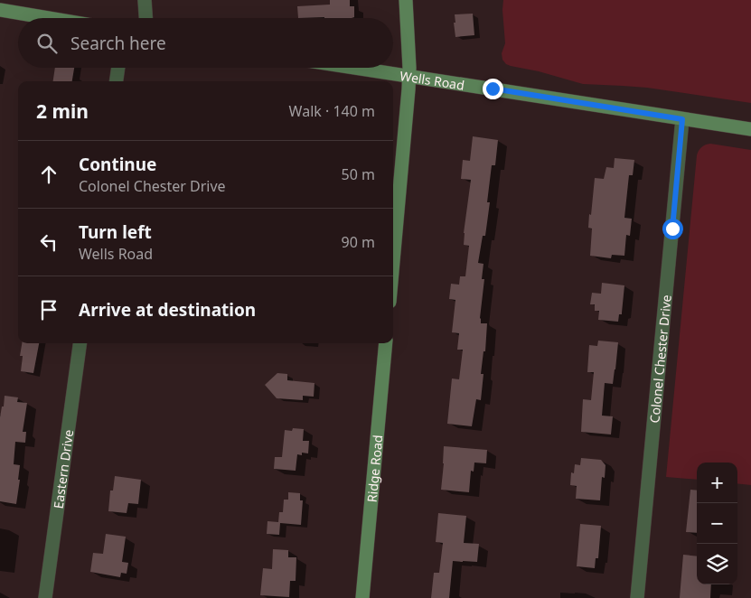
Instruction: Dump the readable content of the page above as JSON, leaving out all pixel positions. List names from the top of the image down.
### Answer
{
  "streets": {
    "street": [
      "Wells Road",
      "Colonel Chester Drive",
      "Eastern Drive",
      "Ridge Road"
    ]
  },
  "crossings": [
    ["Wells Road", "Colonel Chester Drive"]
  ],
  "page": {
    "search": "Search here",
    "heading": ["2 min", "Walk · 140 m"],
    "list": [
      ["Continue", "Colonel Chester Drive", "50 m"],
      ["Turn left", "Wells Road", "90 m"],
      "Arrive at destination"
    ],
    "map_buttons": ["+", "−"]
  }
}
